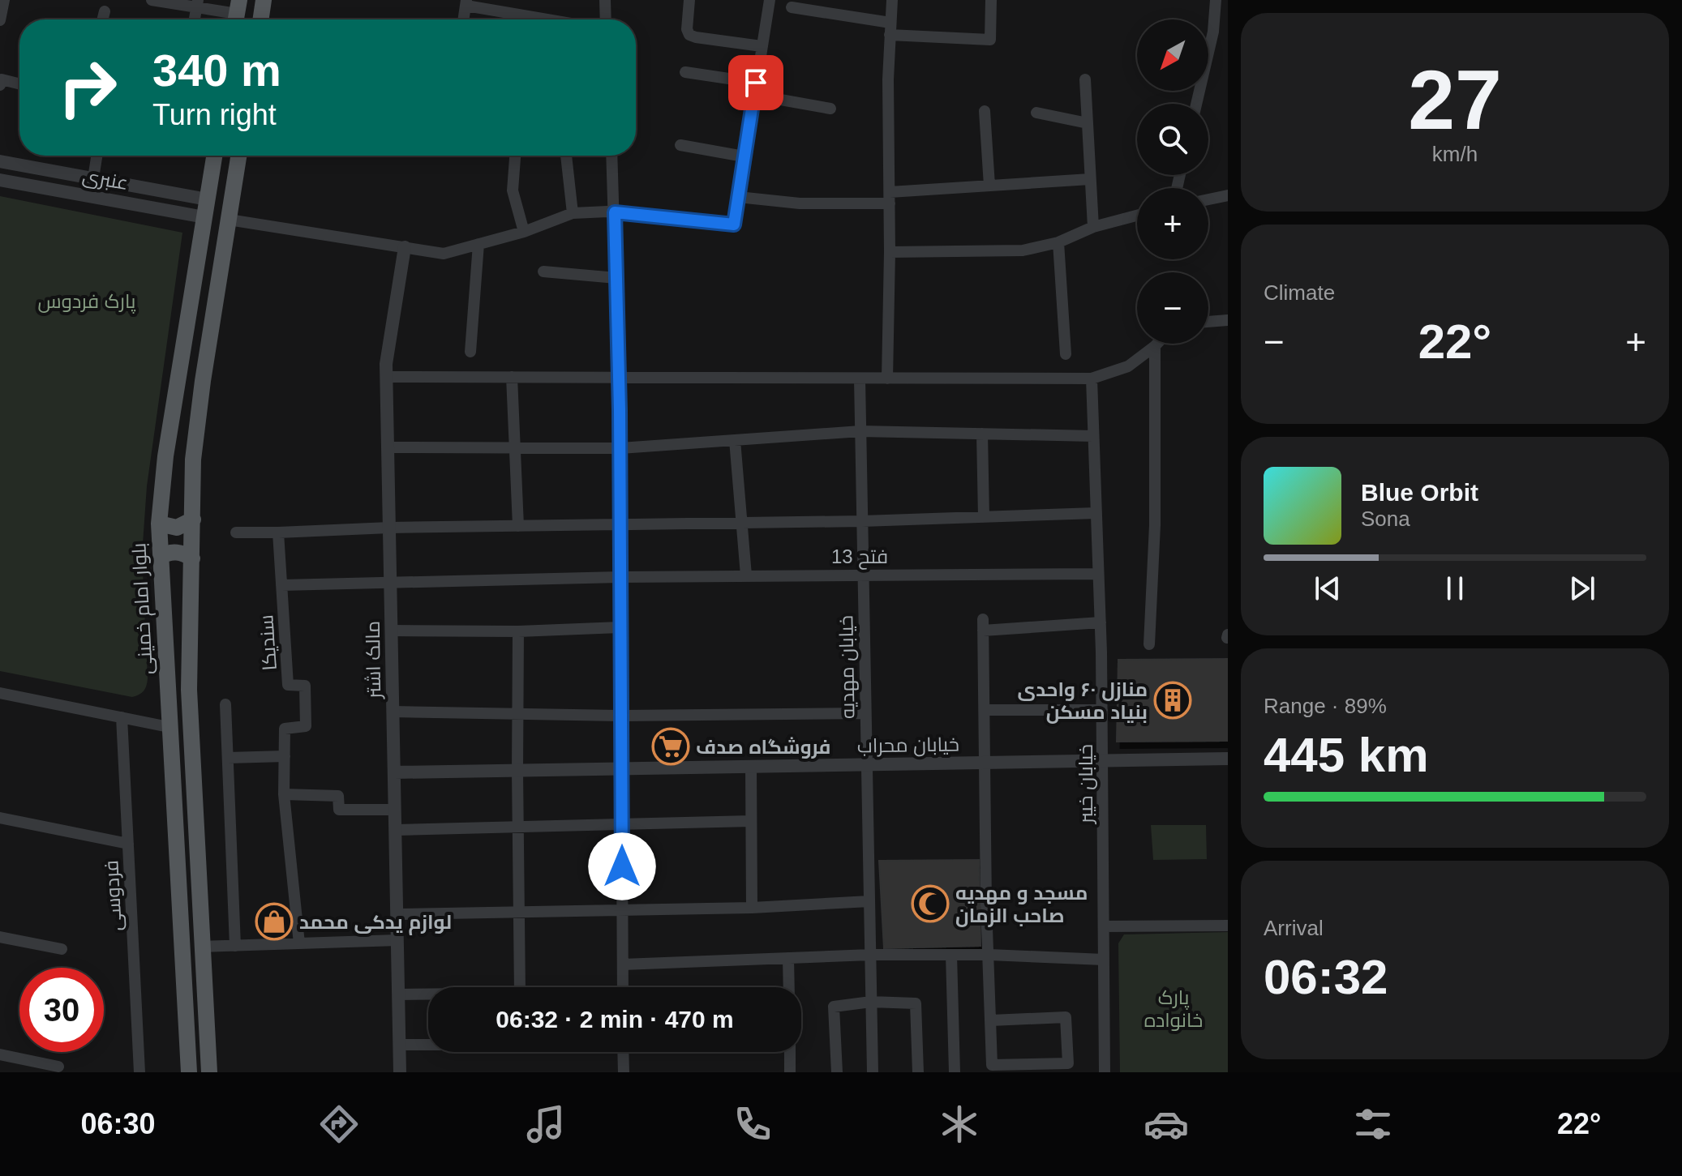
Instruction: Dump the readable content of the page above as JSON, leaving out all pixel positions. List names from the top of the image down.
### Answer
{
  "streets": {
    "main road": ["بلوار امام خمینی"],
    "street": [
      "عنبری",
      "فتح 13",
      "سندیکا",
      "مالک اشتر",
      "خیابان مهدیه",
      "خیابان محراب",
      "خیابان خیبر",
      "فردوسی"
    ]
  },
  "crossings": [
    ["عنبری", "بلوار امام خمینی"],
    ["فتح 13", "سندیکا"],
    ["فتح 13", "مالک اشتر"],
    ["فتح 13", "خیابان مهدیه"],
    ["فتح 13", "خیابان خیبر"],
    ["مالک اشتر", "خیابان محراب"],
    ["خیابان مهدیه", "خیابان محراب"],
    ["خیابان محراب", "خیابان خیبر"]
  ],
  "parks": ["پارک فردوس", "پارک خانواده"],
  "places": {
    "building": ["منازل ۶۰ واحدی بنیاد مسکن"],
    "supermarket": ["فروشگاه صدف"],
    "mosque": ["مسجد و مهدیه صاحب الزمان"],
    "shop": ["لوازم یدکی محمد"]
  },
  "north": "bottom left",
  "page": {
    "tile": [
      ["27", "km/h"],
      "Climate",
      ["Range · 89%", "445 km"],
      ["Arrival", "06:32"]
    ],
    "map_buttons": ["+", "−"],
    "turn": ["340 m", "Turn right"],
    "heat": ["−", "22°", "+"],
    "song": ["Blue Orbit", "Sona"],
    "limit": "30",
    "trip": "06:32 · 2 min · 470 m",
    "tabs": ["06:30", "22°"]
  }
}
